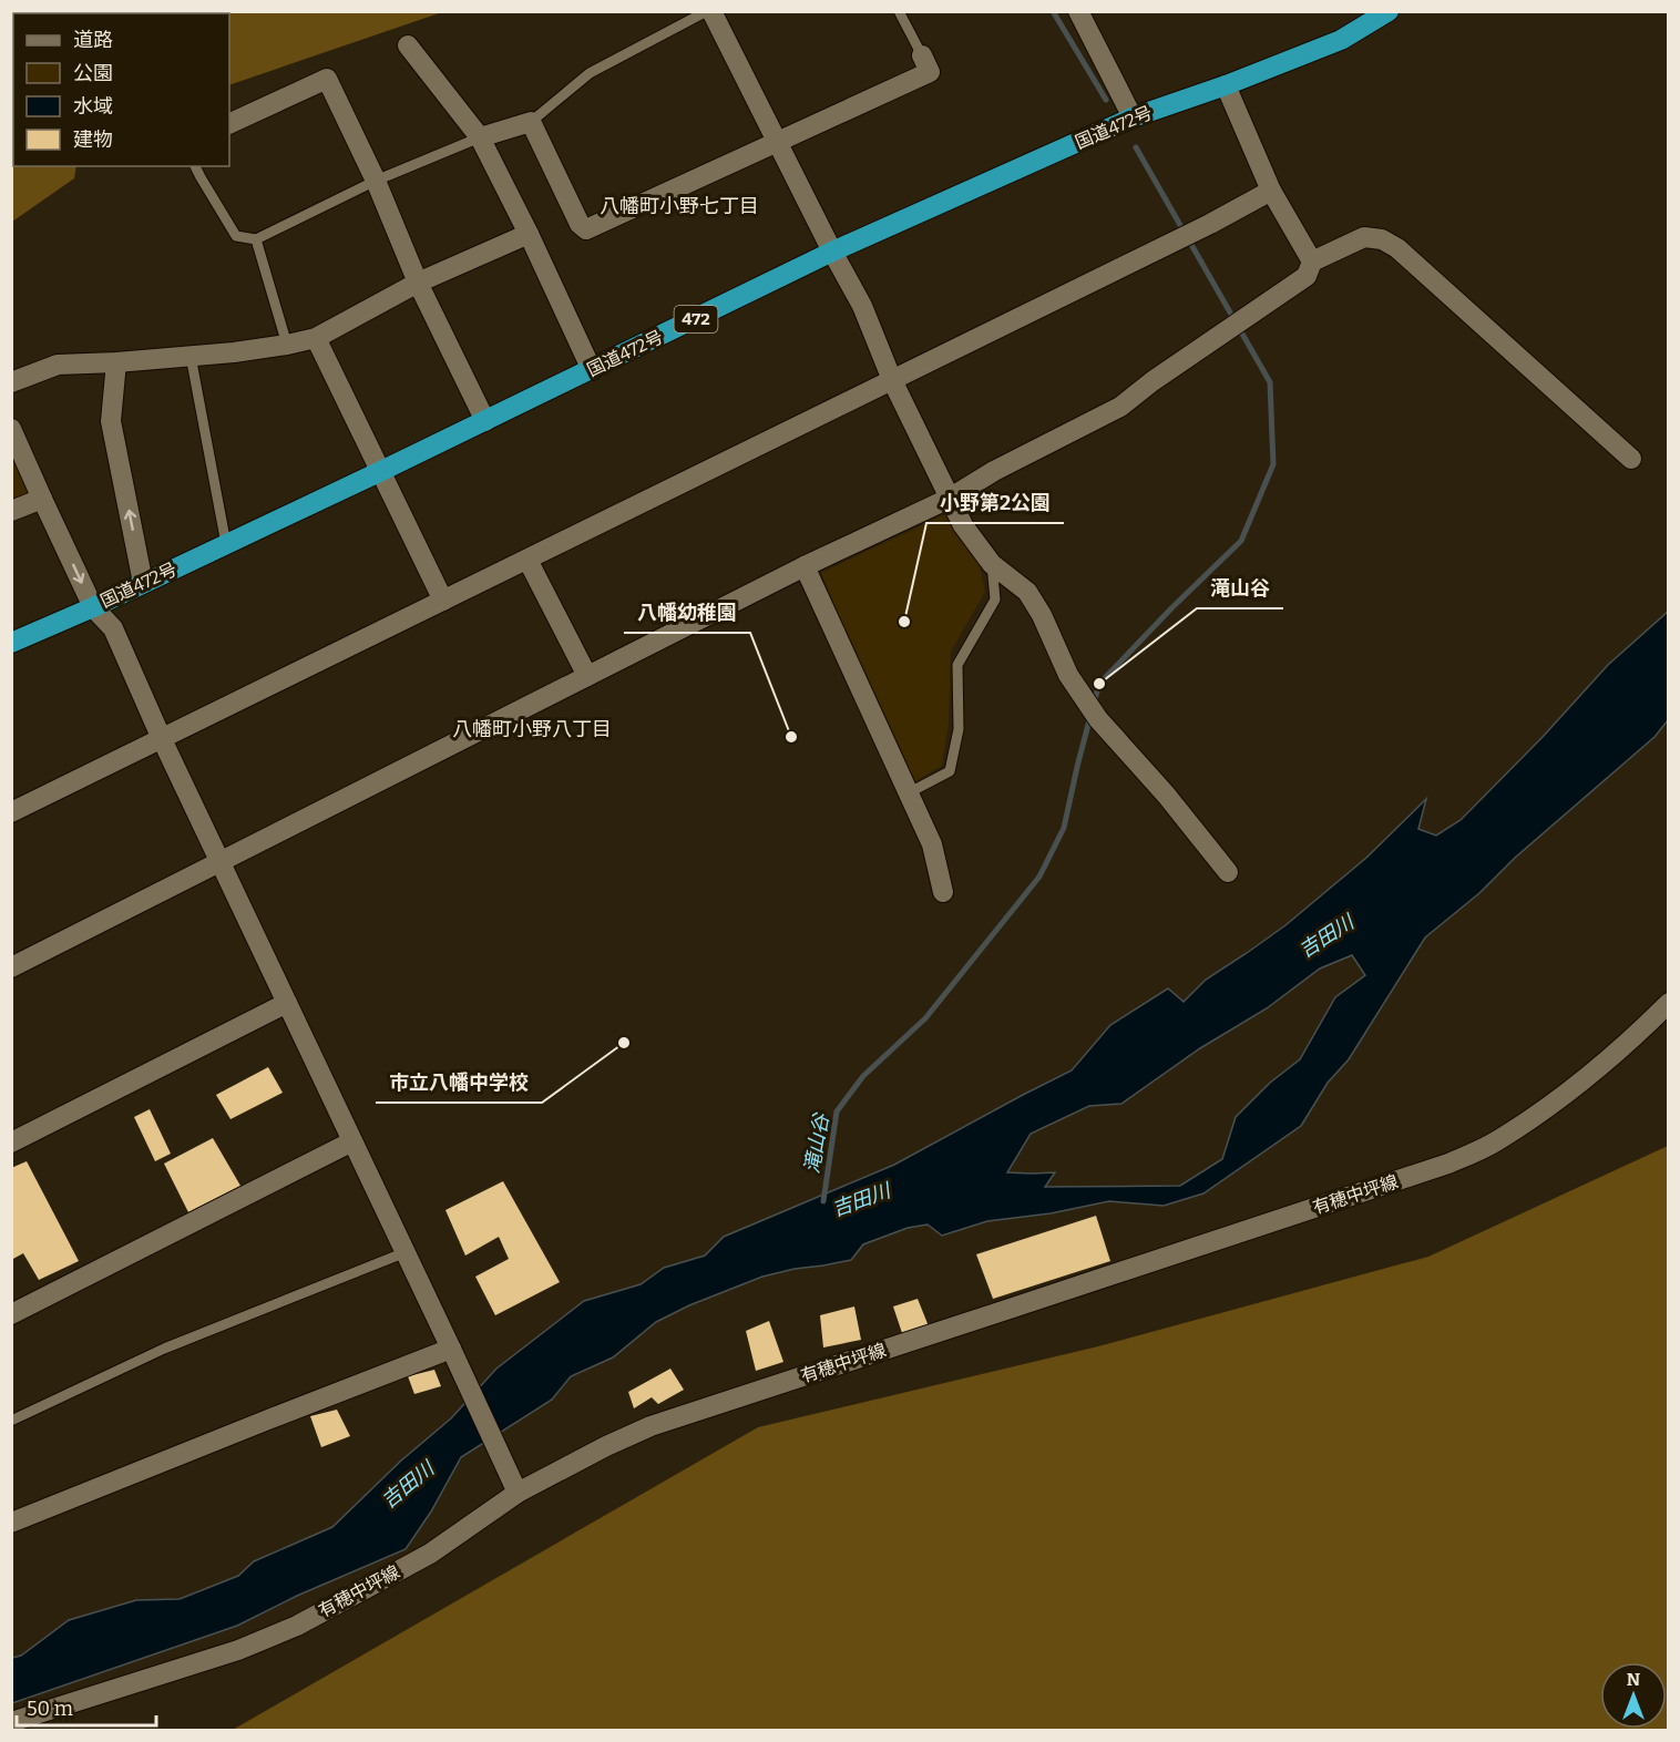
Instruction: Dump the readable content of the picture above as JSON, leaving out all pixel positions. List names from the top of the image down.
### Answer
{
  "streets": {
    "highway": ["国道472号", "472"],
    "street": ["有穂中坪線"]
  },
  "districts": ["八幡町小野七丁目", "八幡町小野八丁目"],
  "water": ["吉田川", "滝山谷"],
  "places": [
    "小野第2公園",
    "滝山谷",
    "八幡幼稚園",
    "市立八幡中学校"
  ],
  "legend": [
    "道路",
    "公園",
    "水域",
    "建物"
  ],
  "scale_bar": "50 m",
  "north": "top"
}
